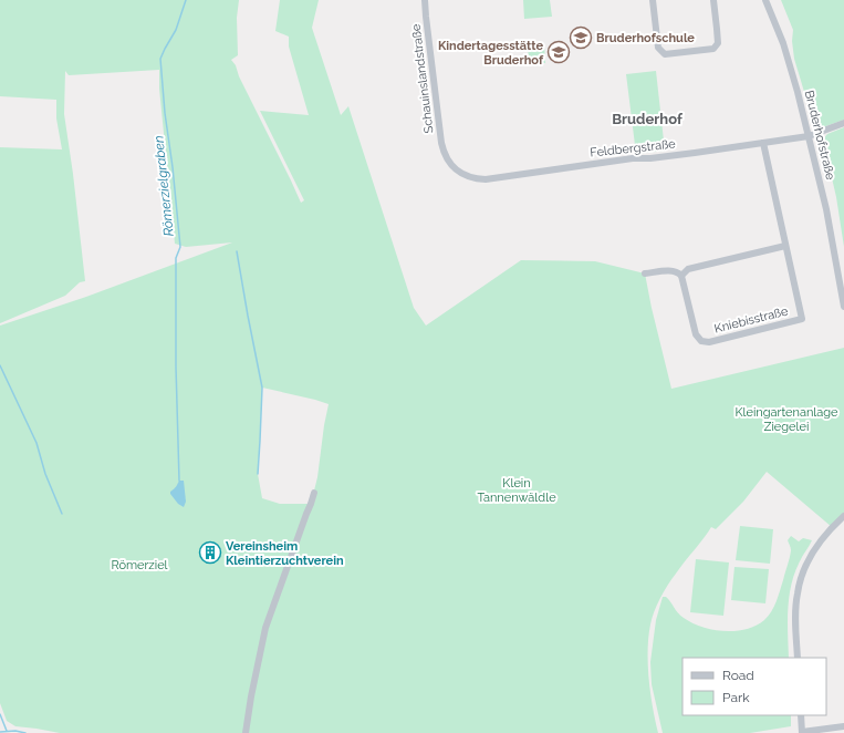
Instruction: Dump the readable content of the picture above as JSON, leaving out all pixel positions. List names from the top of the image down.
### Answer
{
  "streets": {
    "street": [
      "Schauinslandstraße",
      "Bruderhofstraße",
      "Feldbergstraße",
      "Kniebisstraße"
    ]
  },
  "crossings": [
    ["Schauinslandstraße", "Feldbergstraße"],
    ["Bruderhofstraße", "Feldbergstraße"],
    ["Feldbergstraße", "Kniebisstraße"]
  ],
  "districts": ["Bruderhof"],
  "water": ["Römerzielgraben"],
  "parks": ["Kleingartenanlage Ziegelei", "Klein Tannenwäldle", "Römerziel"],
  "places": {
    "school or university": ["Bruderhofschule", "Kindertagesstätte Bruderhof"],
    "building": ["Vereinsheim Kleintierzuchtverein"]
  },
  "legend": ["Road", "Park"]
}
